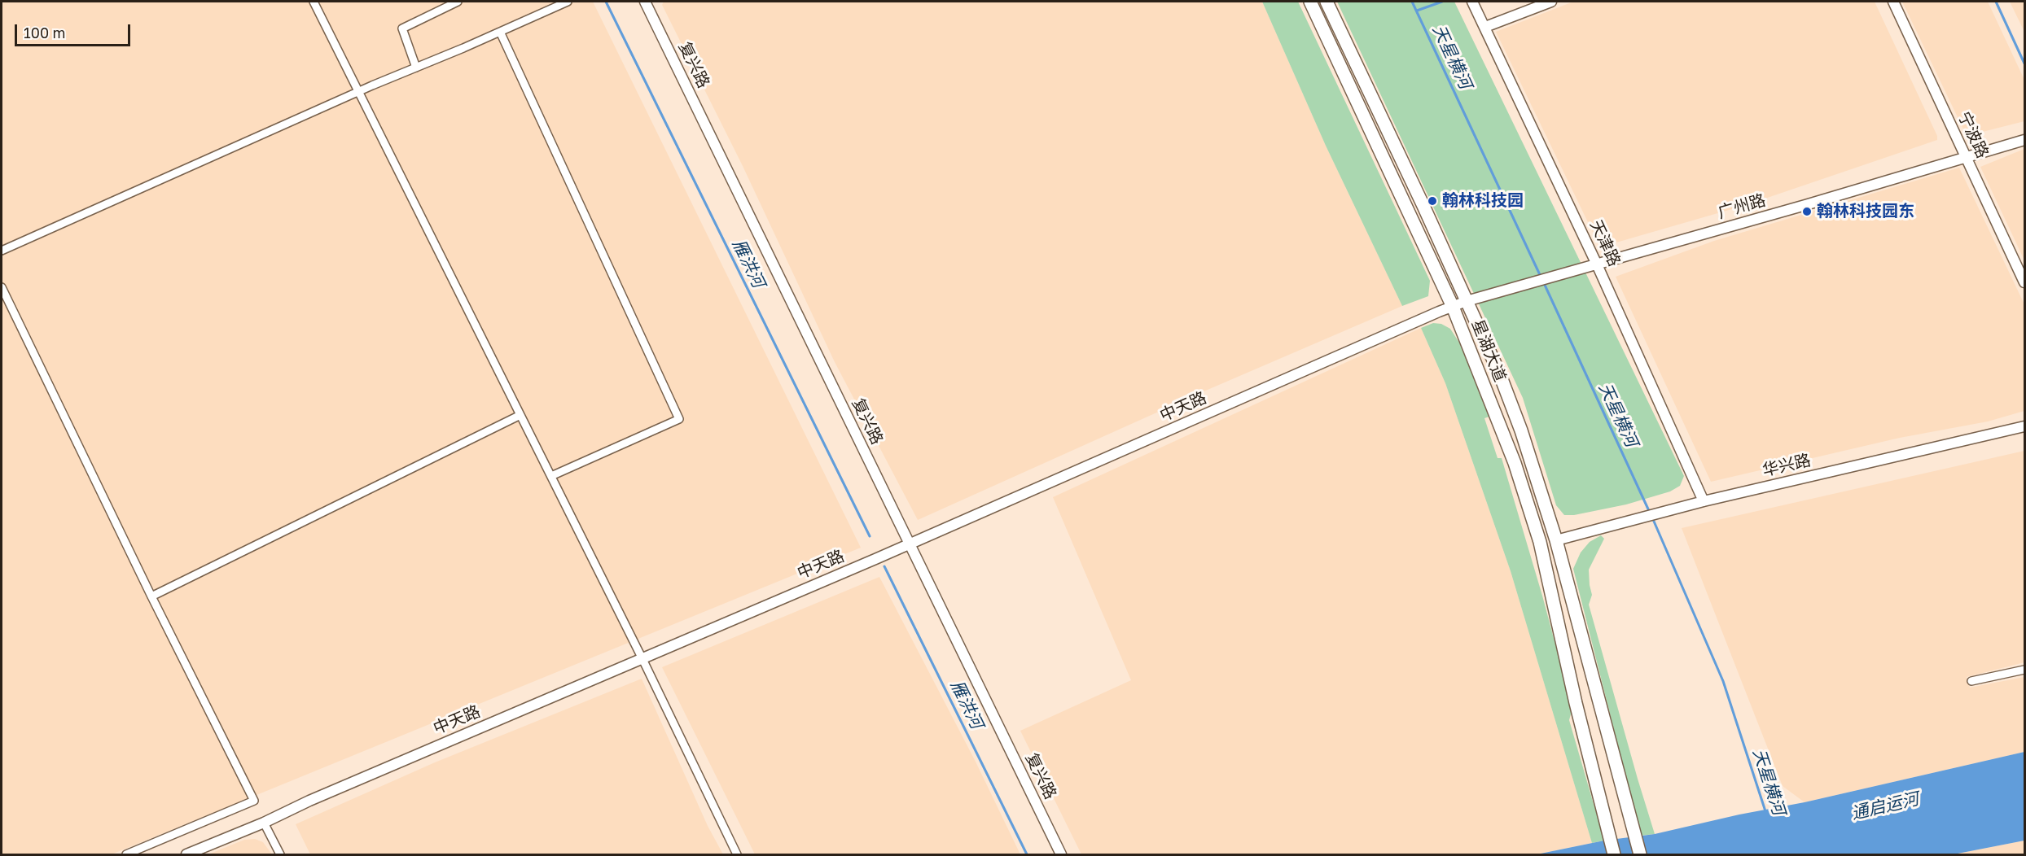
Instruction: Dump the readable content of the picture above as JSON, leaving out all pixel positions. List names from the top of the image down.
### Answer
{
  "streets": {
    "main road": ["星湖大道"],
    "street": [
      "复兴路",
      "宁波路",
      "广州路",
      "天津路",
      "中天路",
      "华兴路"
    ]
  },
  "crossings": [
    ["复兴路", "中天路"],
    ["宁波路", "广州路"],
    ["广州路", "天津路"],
    ["广州路", "星湖大道"],
    ["广州路", "中天路"],
    ["天津路", "华兴路"],
    ["星湖大道", "中天路"],
    ["星湖大道", "华兴路"]
  ],
  "water": ["天星横河", "雁洪河", "通启运河"],
  "places": ["翰林科技园", "翰林科技园东"],
  "scale_bar": "100 m"
}
